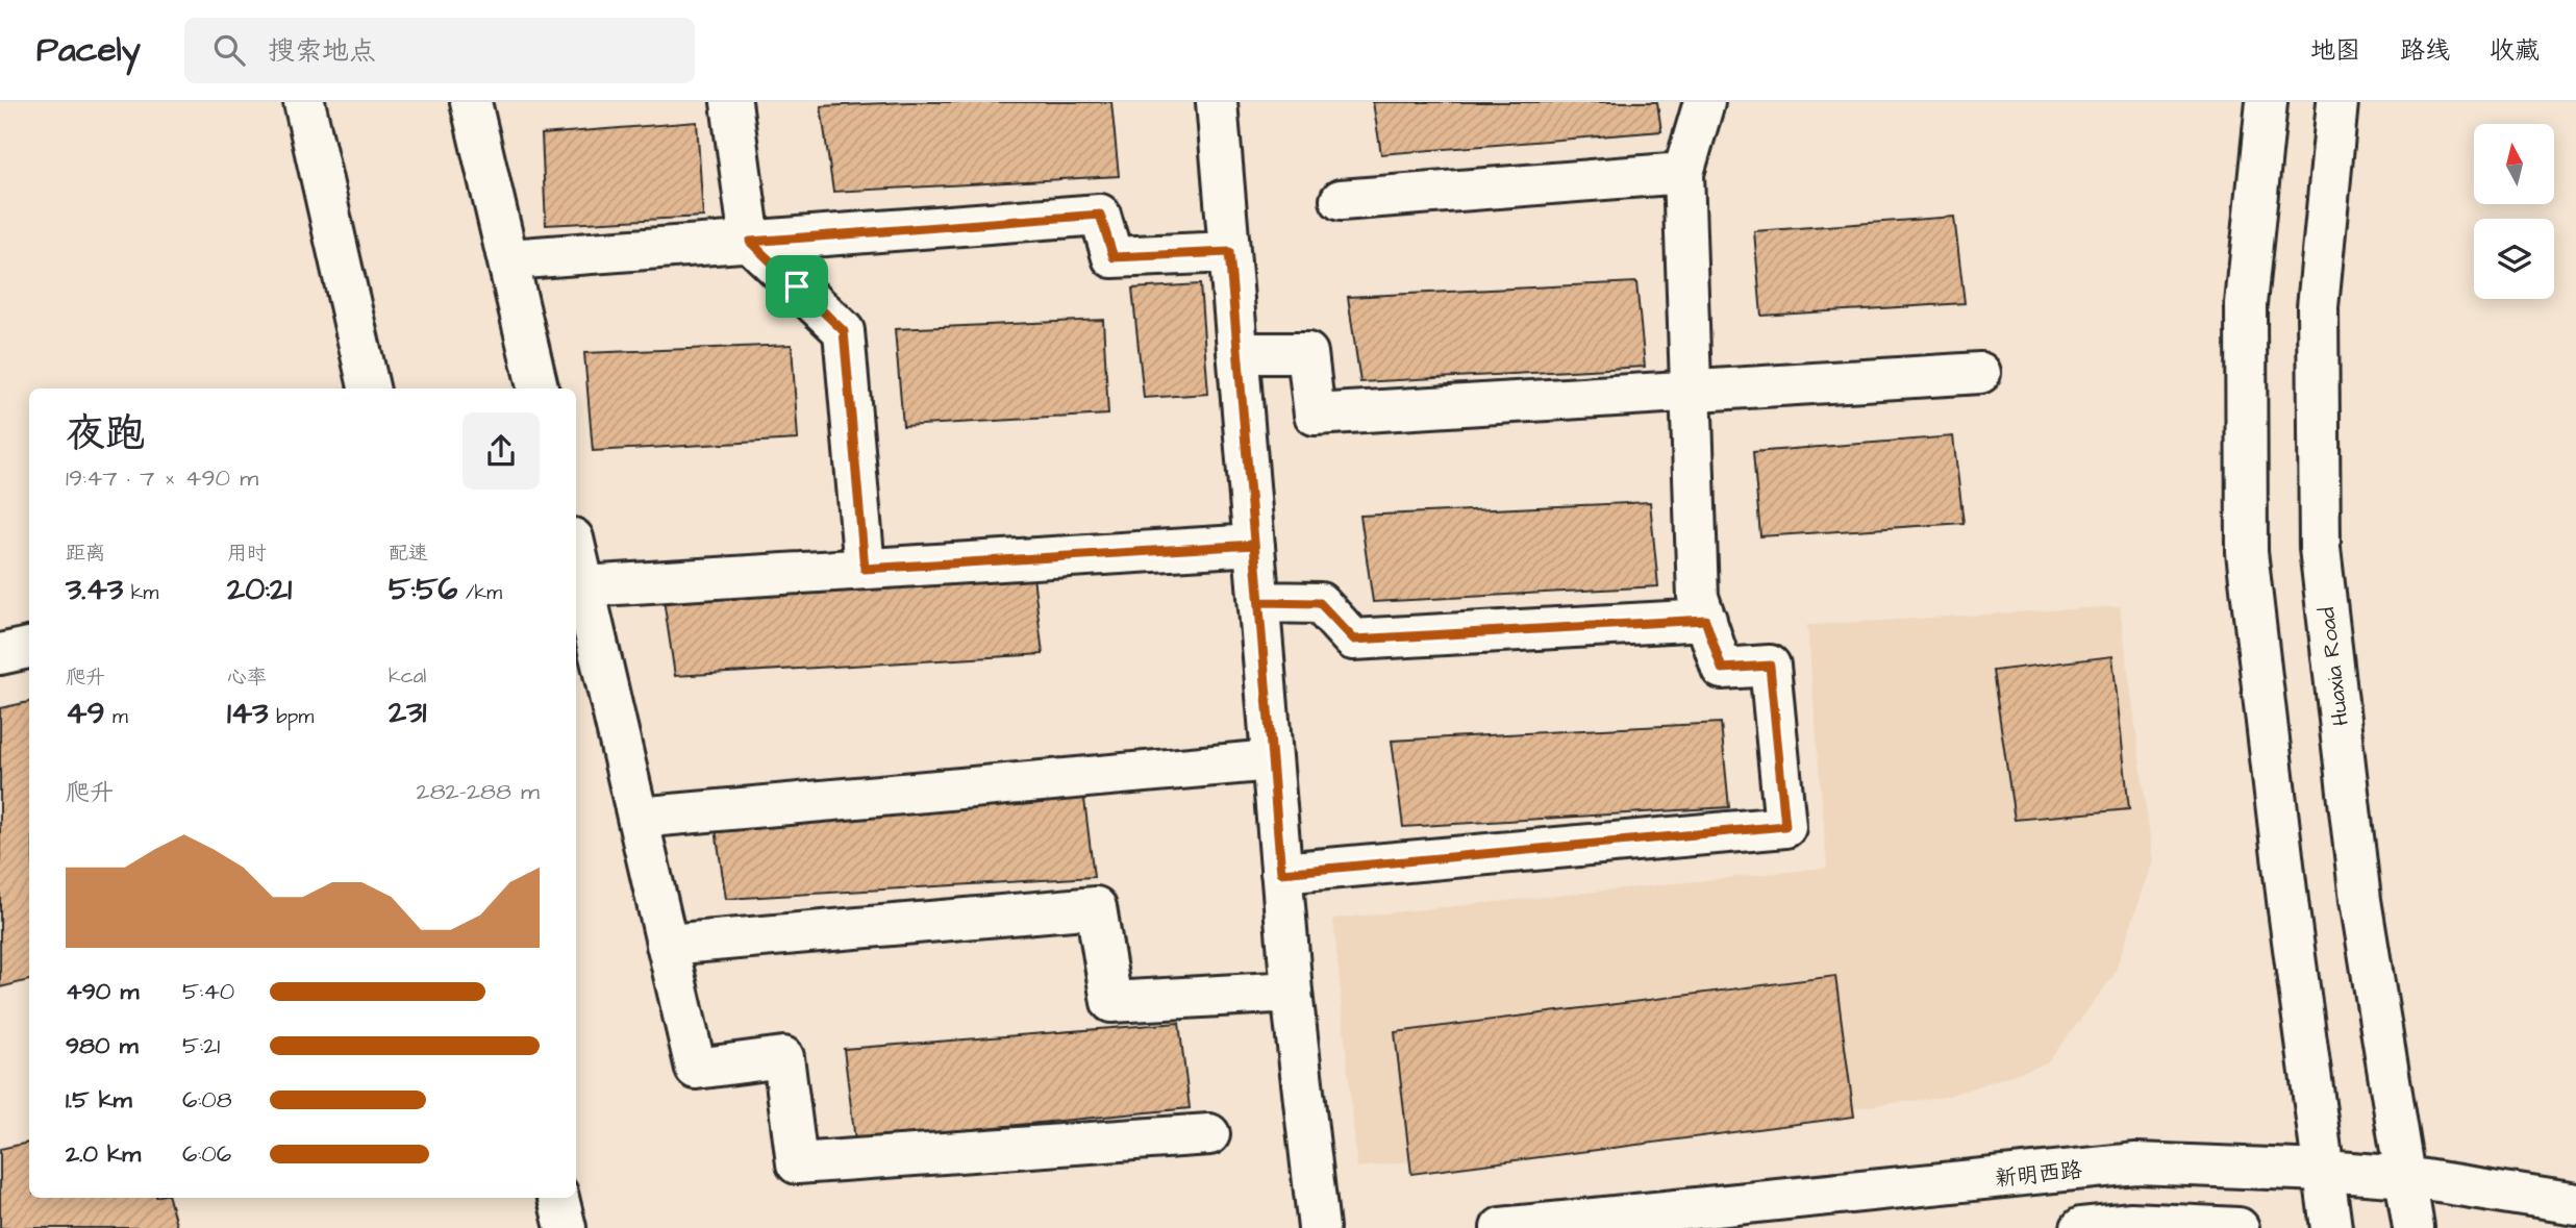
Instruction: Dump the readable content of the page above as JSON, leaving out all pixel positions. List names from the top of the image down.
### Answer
{
  "streets": {
    "street": ["Huaxia Road", "新明西路"]
  },
  "crossings": [
    ["Huaxia Road", "新明西路"]
  ],
  "north": "top",
  "page": {
    "header": "Pacely",
    "search": "搜索地点",
    "nav": ["地图", "路线", "收藏"],
    "heading": ["夜跑", "19:47 · 7 × 490 m"],
    "stats": [
      ["距离", "3.43 km"],
      ["用时", "20:21"],
      ["配速", "5:56 /km"],
      ["爬升", "49 m"],
      ["心率", "143 bpm"],
      ["kcal", "231"]
    ],
    "chart": ["爬升", "282–288 m"],
    "list": [
      {
        "name": "490 m",
        "note": "5:40"
      },
      {
        "name": "980 m",
        "note": "5:21"
      },
      {
        "name": "1.5 km",
        "note": "6:08"
      },
      {
        "name": "2.0 km",
        "note": "6:06"
      }
    ]
  }
}
